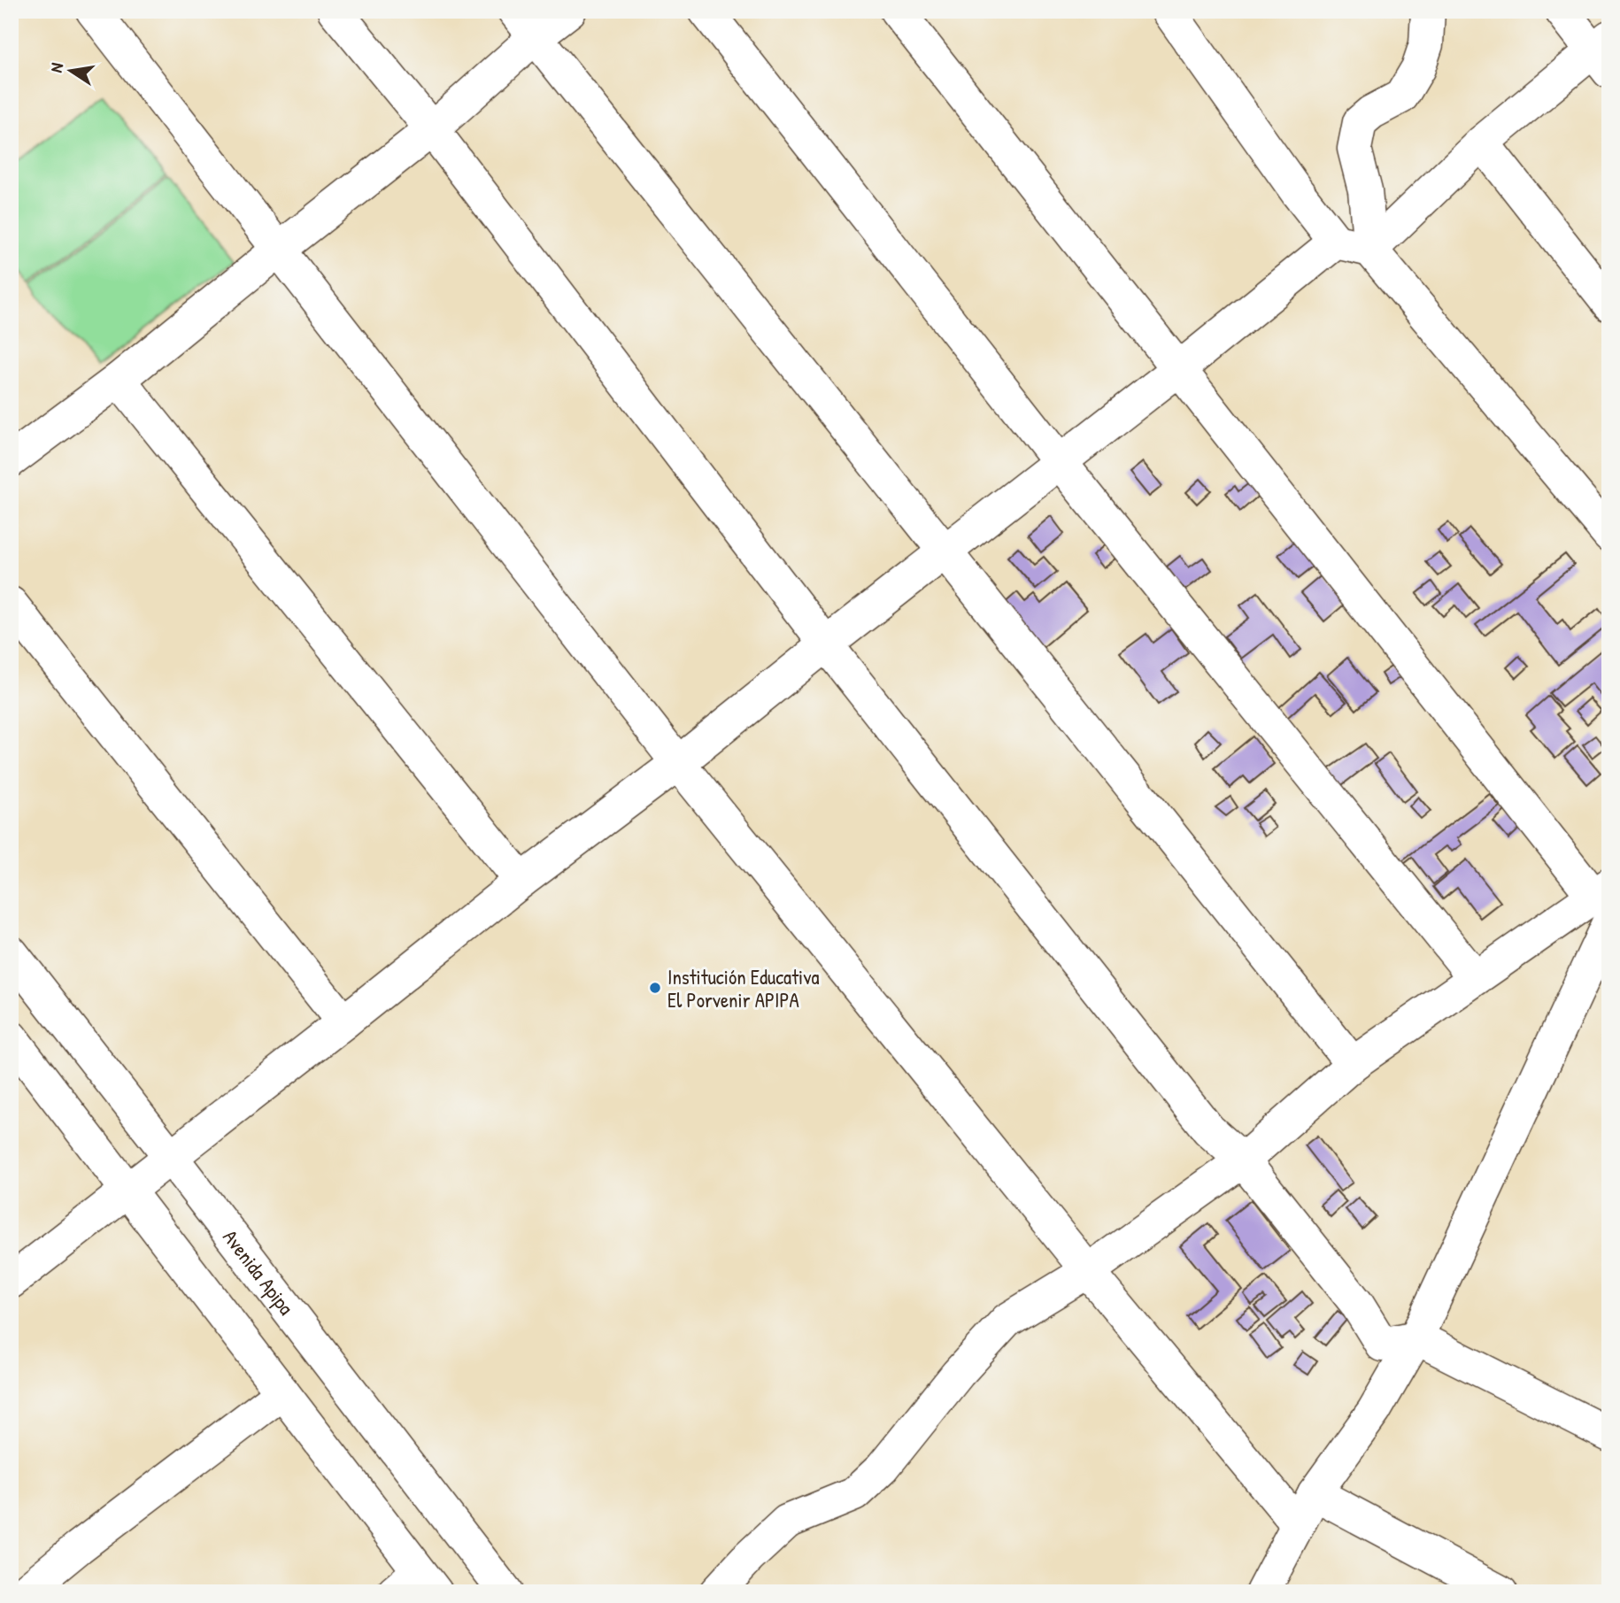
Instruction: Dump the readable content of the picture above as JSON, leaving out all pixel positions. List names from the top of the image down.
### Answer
{
  "streets": {
    "street": ["Avenida Apipa"]
  },
  "places": ["Institución Educativa El Porvenir APIPA"],
  "north": "left"
}
